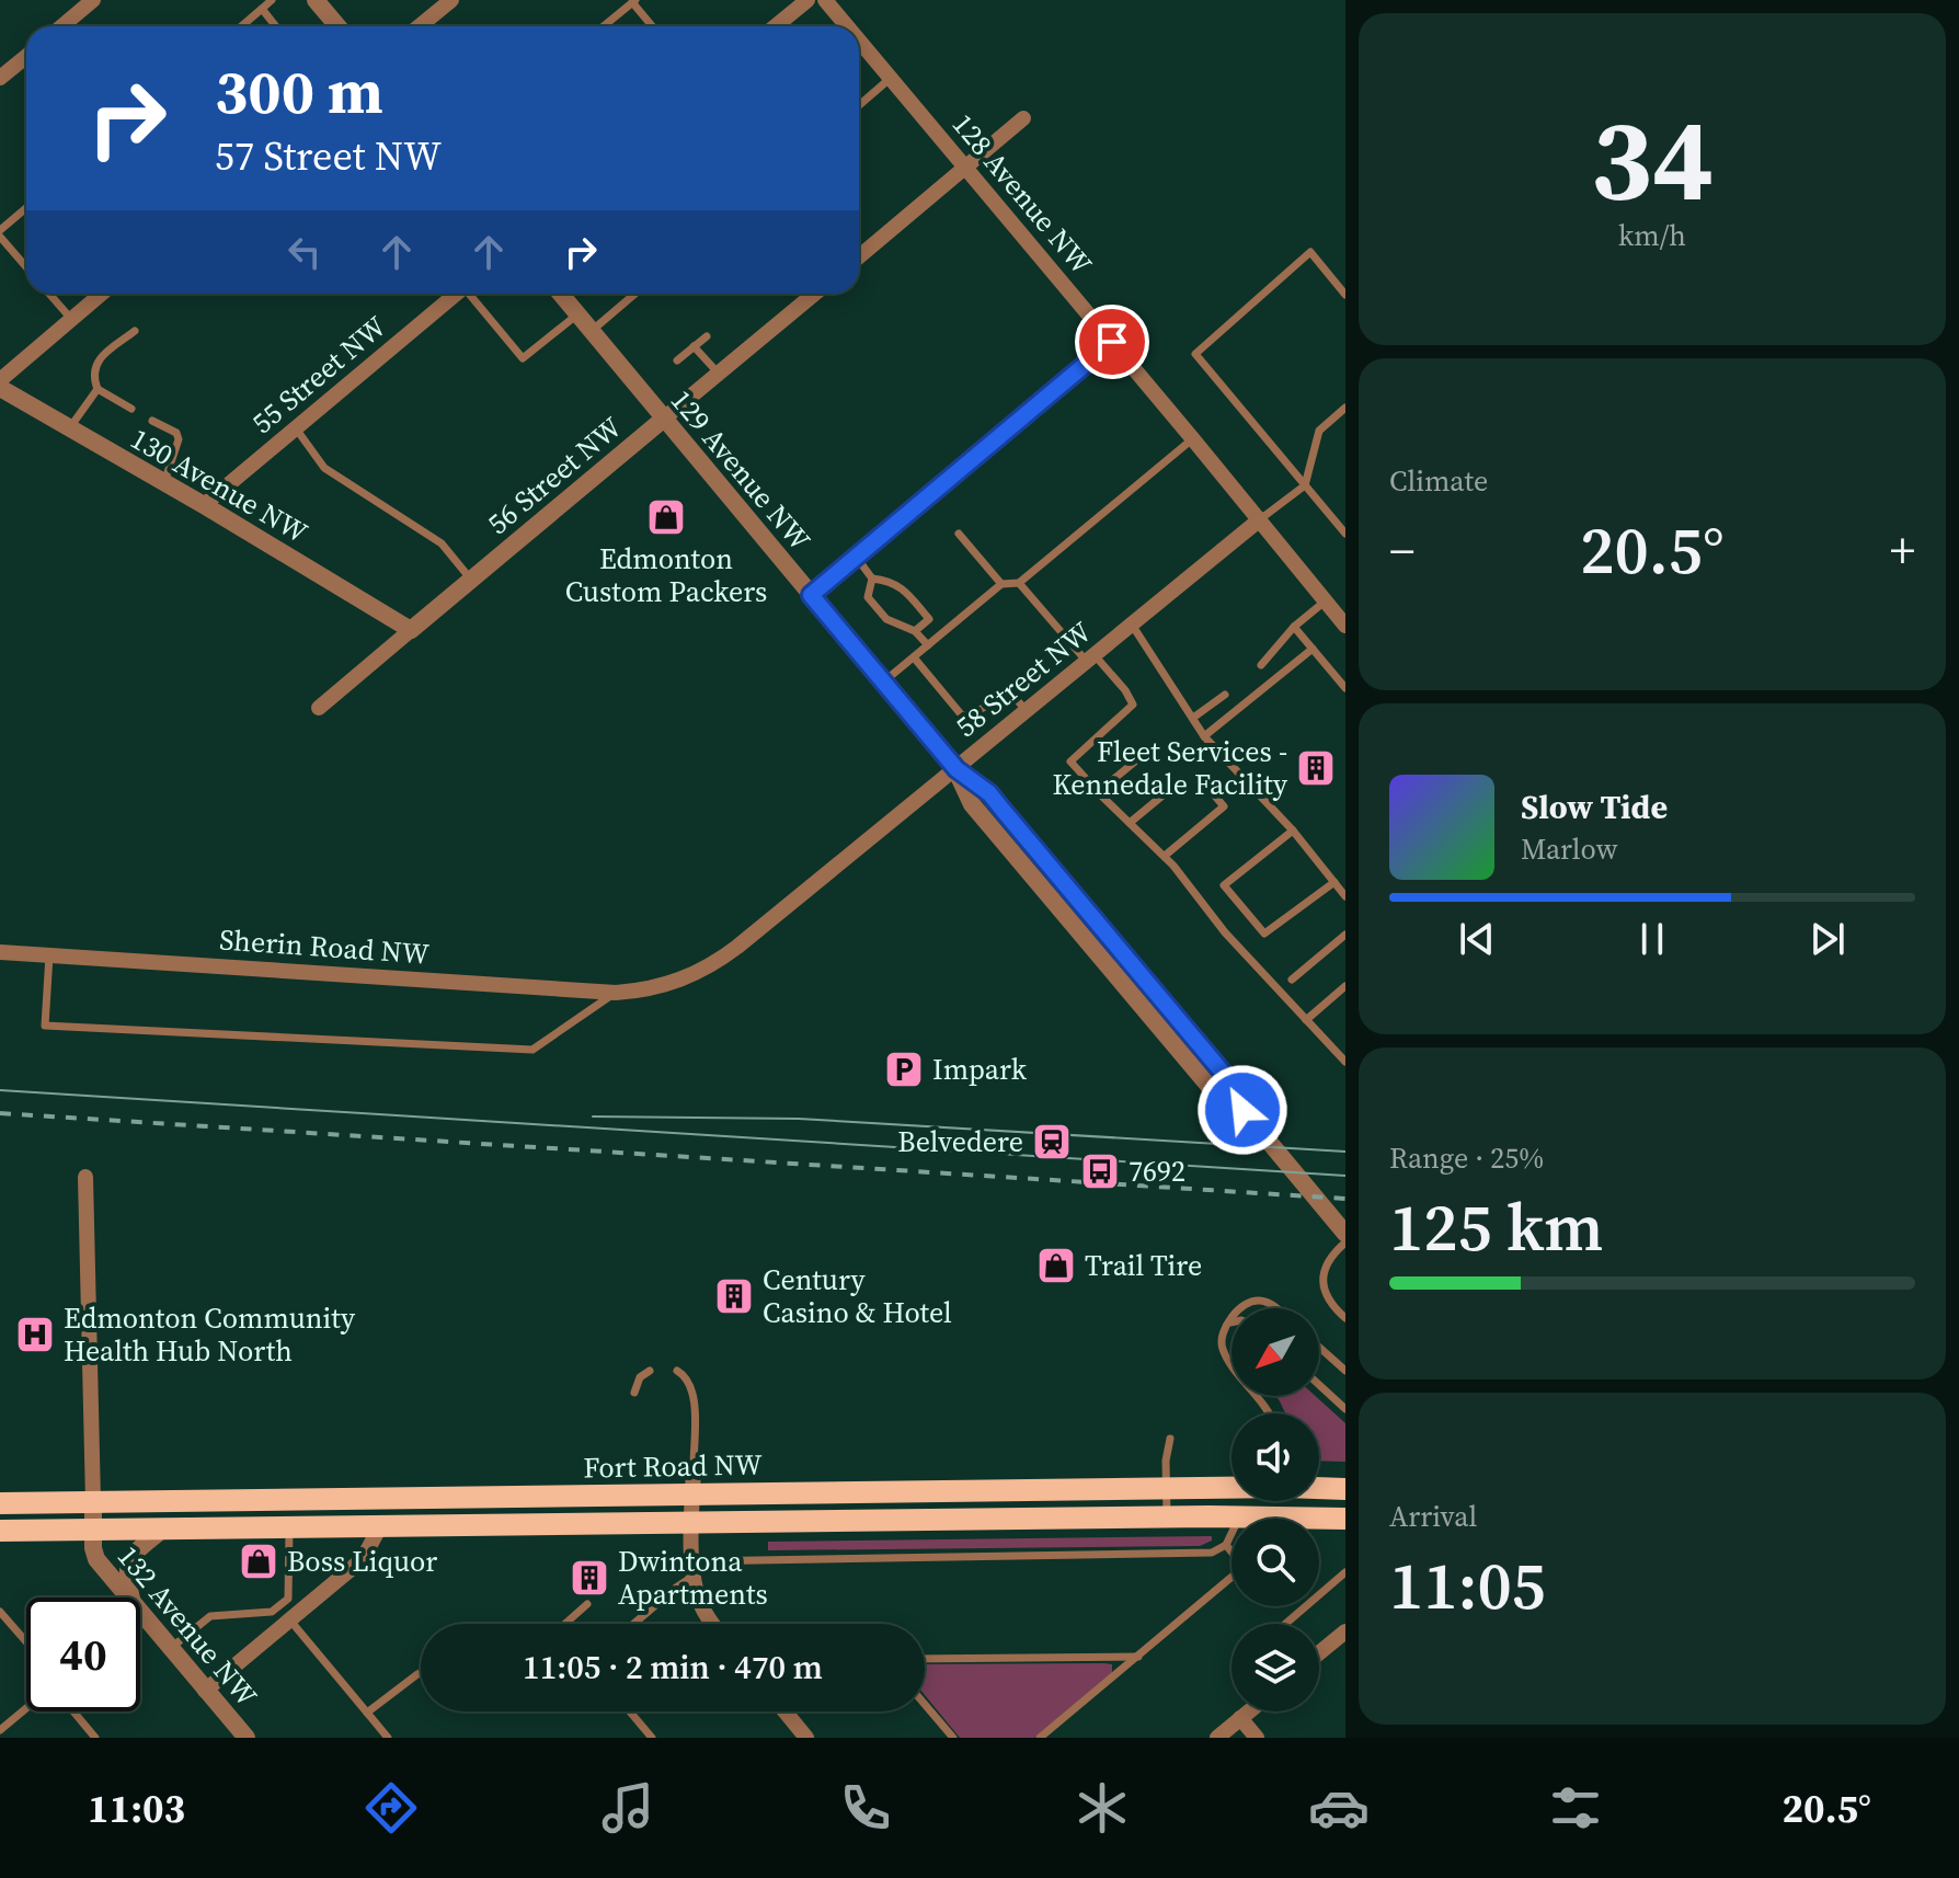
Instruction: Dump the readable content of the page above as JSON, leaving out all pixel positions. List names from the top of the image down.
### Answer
{
  "streets": {
    "main road": ["Fort Road NW"],
    "street": [
      "128 Avenue NW",
      "55 Street NW",
      "129 Avenue NW",
      "56 Street NW",
      "130 Avenue NW",
      "58 Street NW",
      "Sherin Road NW",
      "132 Avenue NW"
    ]
  },
  "crossings": [
    ["128 Avenue NW", "58 Street NW"],
    ["55 Street NW", "130 Avenue NW"],
    ["129 Avenue NW", "56 Street NW"],
    ["129 Avenue NW", "58 Street NW"],
    ["56 Street NW", "130 Avenue NW"],
    ["58 Street NW", "Sherin Road NW"],
    ["Fort Road NW", "132 Avenue NW"]
  ],
  "places": {
    "shop": ["Edmonton Custom Packers", "Trail Tire", "Boss Liquor"],
    "building": ["Fleet Services - Kennedale Facility", "Century Casino & Hotel", "Dwintona Apartments"],
    "parking": ["Impark"],
    "station": ["Belvedere"],
    "bus stop": ["7692"],
    "hospital": ["Edmonton Community Health Hub North"]
  },
  "north": "bottom left",
  "page": {
    "tile": [
      ["34", "km/h"],
      "Climate",
      ["Range · 25%", "125 km"],
      ["Arrival", "11:05"]
    ],
    "turn": ["300 m", "57 Street NW"],
    "heat": ["−", "20.5°", "+"],
    "song": ["Slow Tide", "Marlow"],
    "limit": "40",
    "trip": "11:05 · 2 min · 470 m",
    "tabs": ["11:03", "20.5°"]
  }
}
